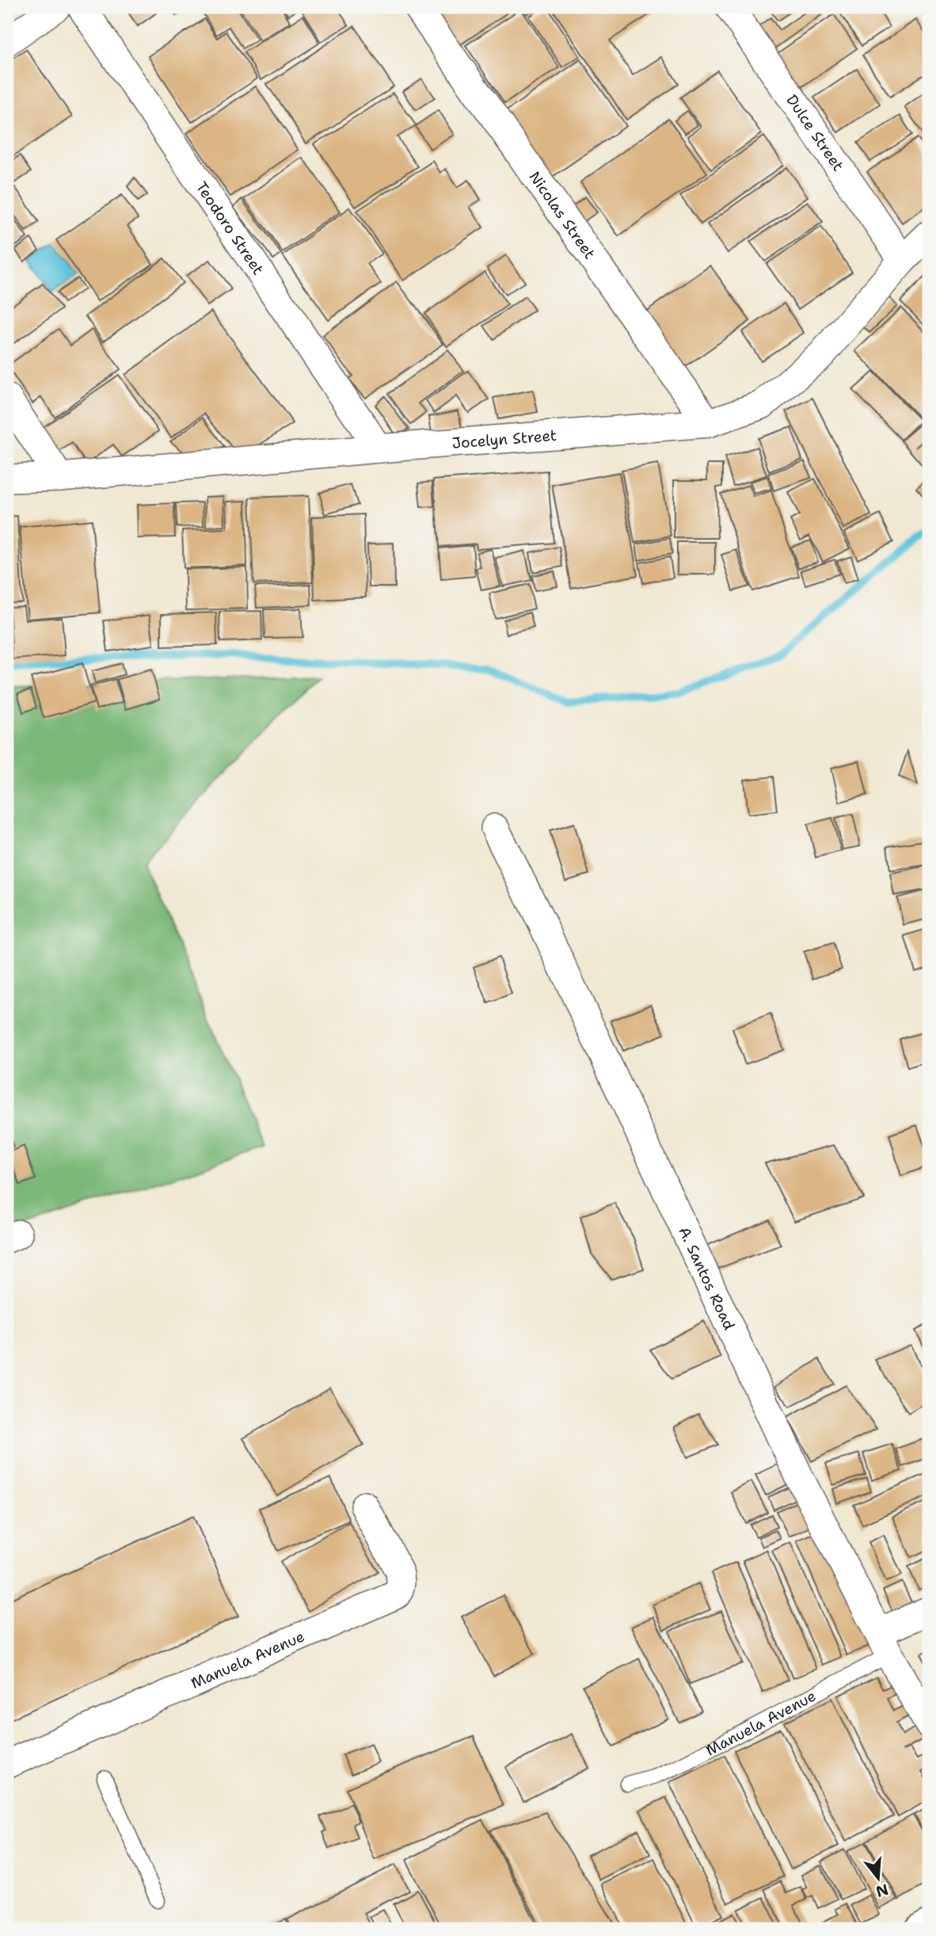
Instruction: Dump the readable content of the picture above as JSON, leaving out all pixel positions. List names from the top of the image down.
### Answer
{
  "streets": {
    "street": [
      "Dulce Street",
      "Nicolas Street",
      "Teodoro Street",
      "Jocelyn Street",
      "A. Santos Road",
      "Manuela Avenue"
    ]
  },
  "crossings": [
    ["Dulce Street", "Jocelyn Street"],
    ["Nicolas Street", "Jocelyn Street"],
    ["Teodoro Street", "Jocelyn Street"],
    ["A. Santos Road", "Manuela Avenue"]
  ],
  "north": "bottom"
}
